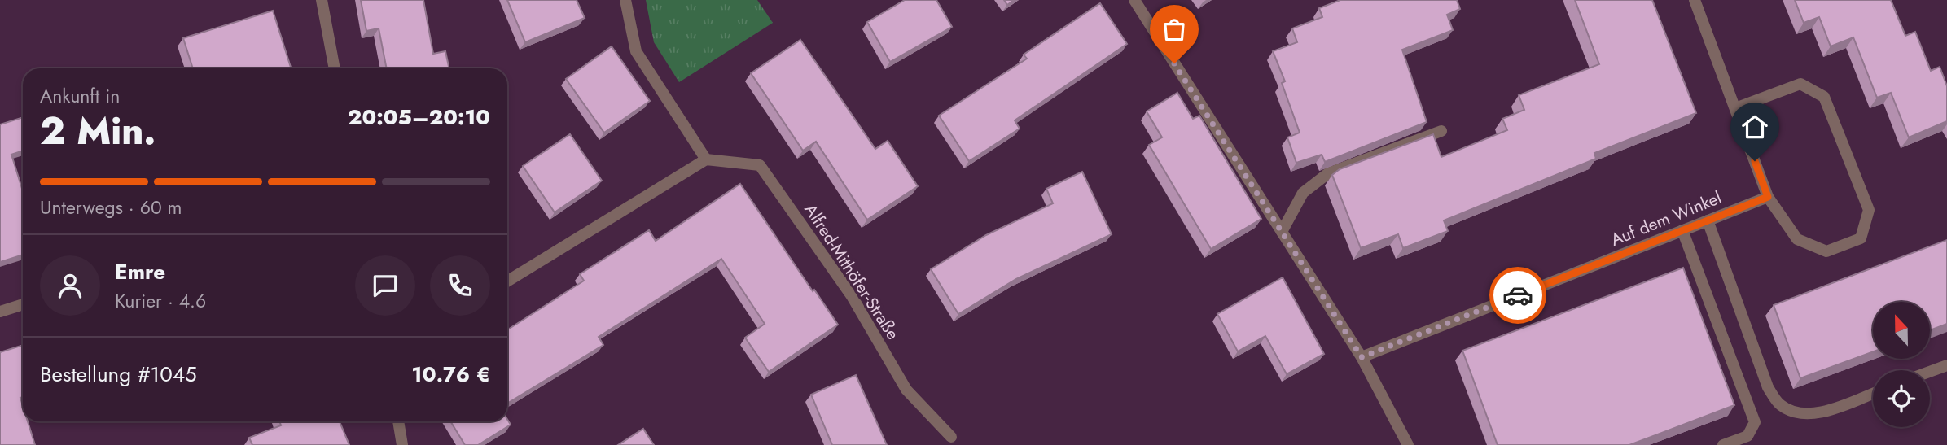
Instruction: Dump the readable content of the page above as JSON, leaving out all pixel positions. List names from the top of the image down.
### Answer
{
  "streets": {
    "street": ["Auf dem Winkel", "Alfred-Mithöfer-Straße"]
  },
  "north": "top",
  "page": {
    "heading": ["2 Min.", "Ankunft in", "20:05–20:10"],
    "panel": [
      "Emre",
      "Kurier · 4.6",
      "Bestellung #1045",
      "10.76 €"
    ],
    "bar": "Unterwegs · 60 m"
  }
}
